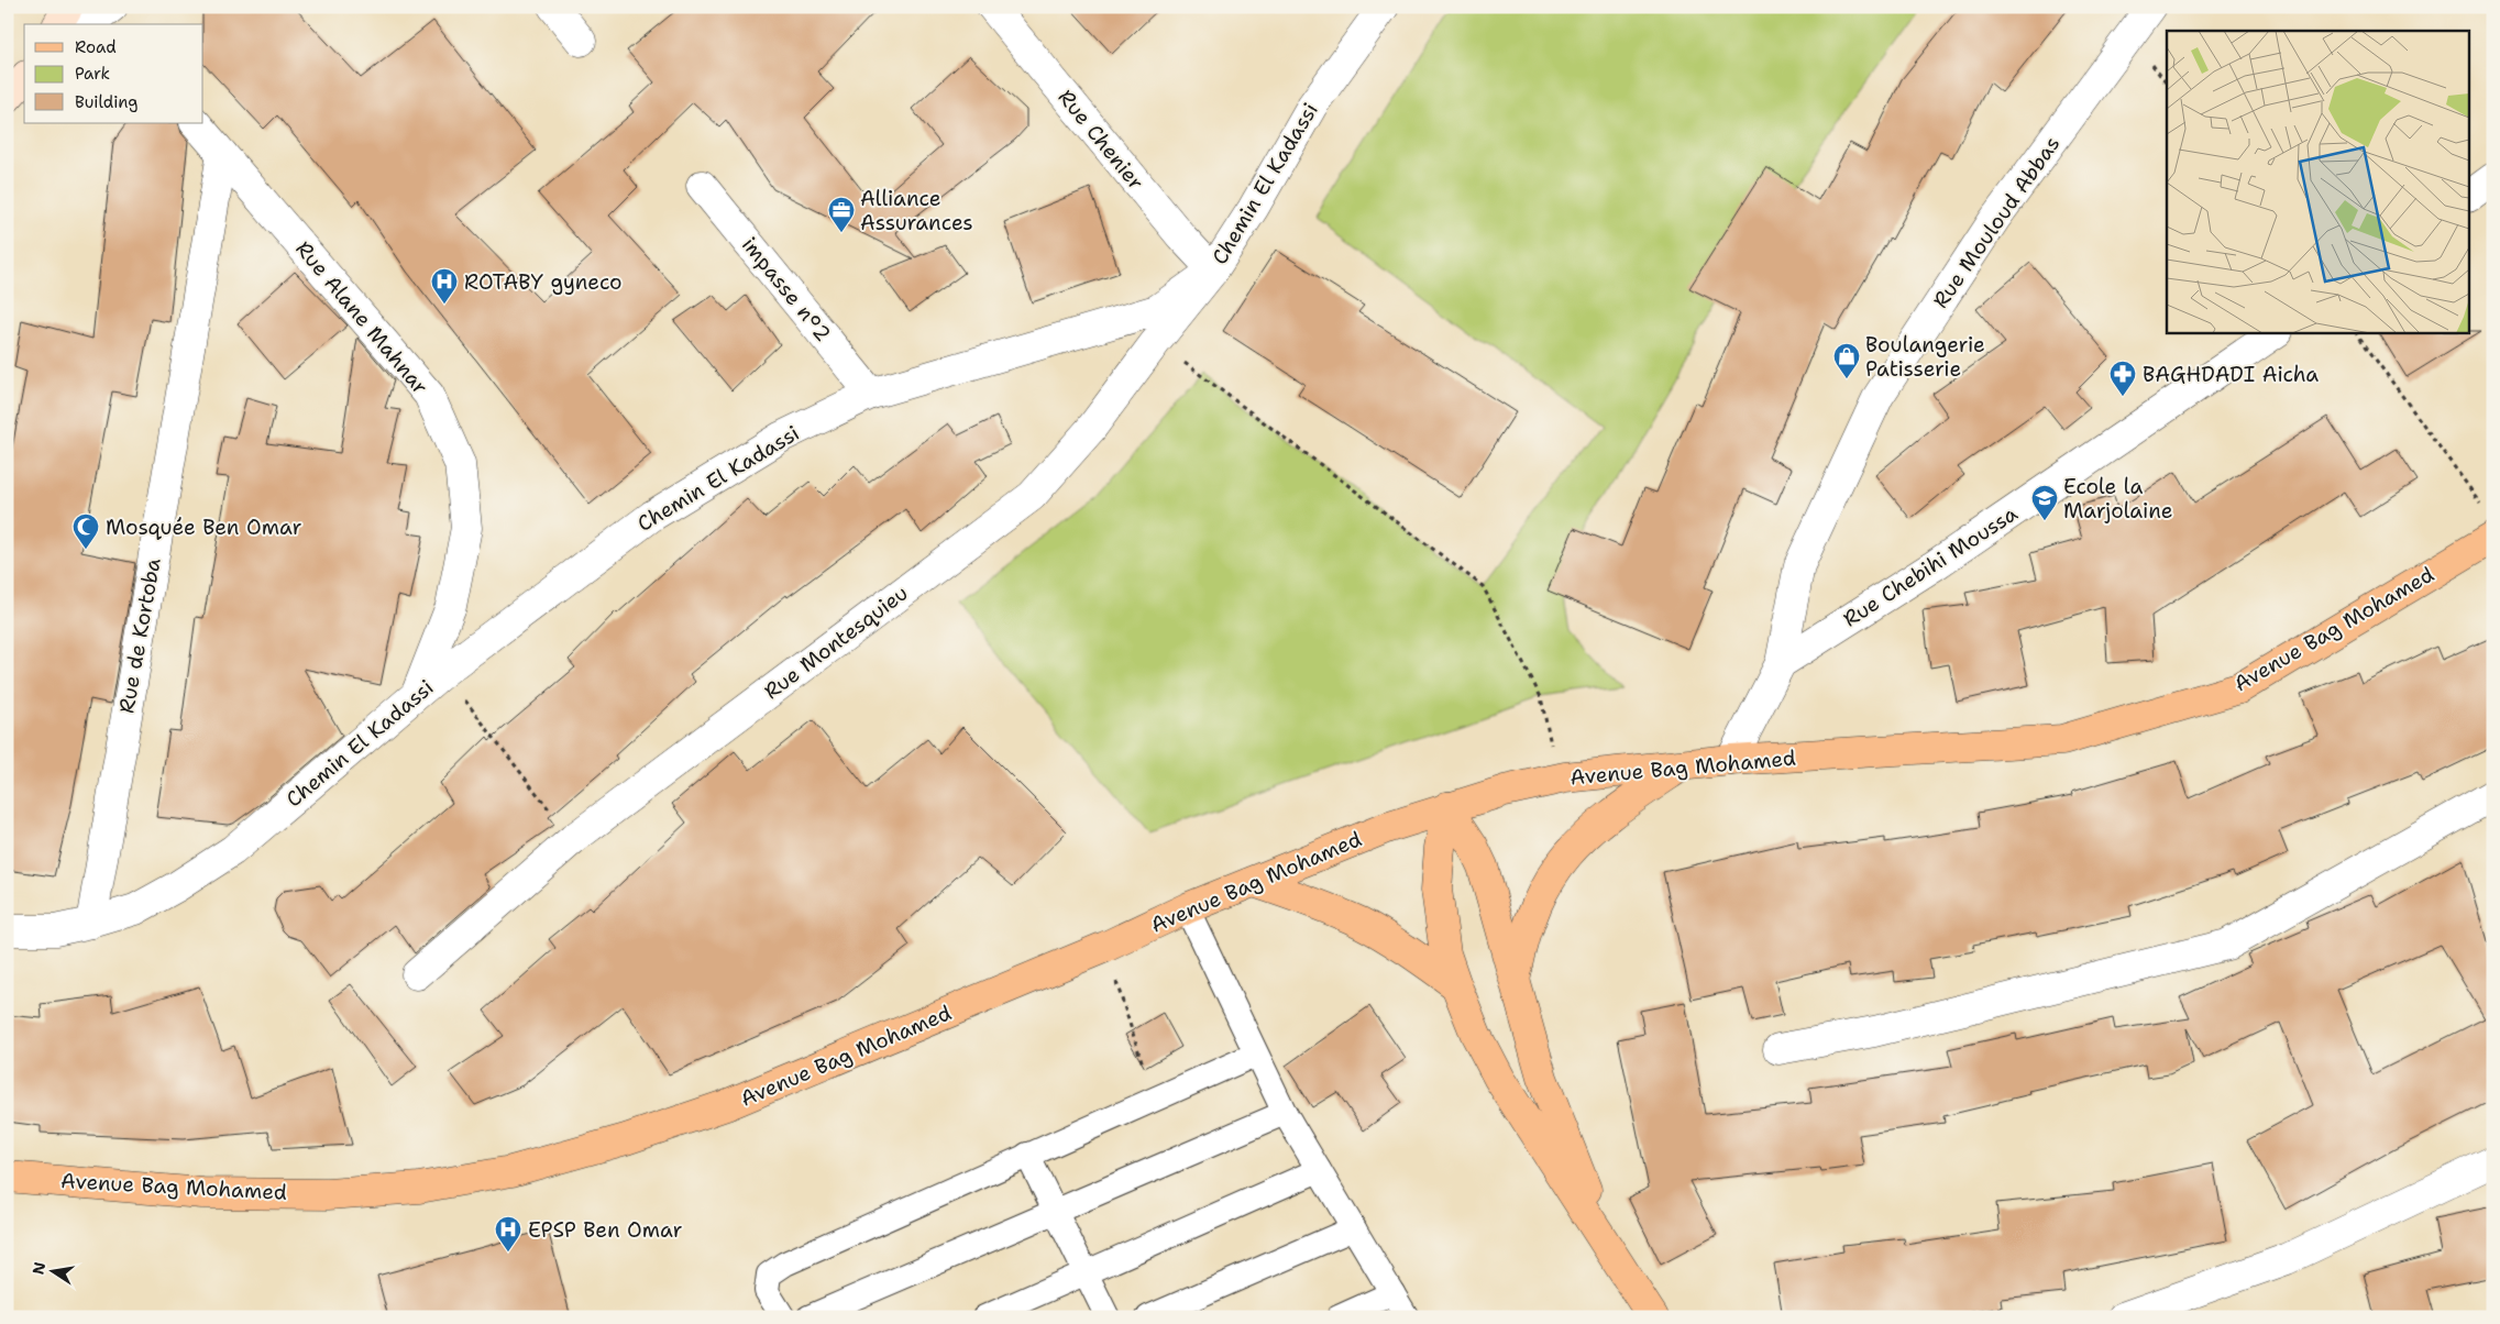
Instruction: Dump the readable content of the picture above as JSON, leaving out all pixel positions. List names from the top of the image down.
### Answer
{
  "streets": {
    "main road": ["Avenue Bag Mohamed"],
    "street": [
      "Rue Chenier",
      "Chemin El Kadassi",
      "Rue Mouloud Abbas",
      "impasse n°2",
      "Rue Alane Mahnar",
      "Rue Chebihi Moussa",
      "Rue de Kortoba",
      "Rue Montesquieu"
    ]
  },
  "crossings": [
    ["Rue Chenier", "Chemin El Kadassi"],
    ["Rue Chenier", "Rue Montesquieu"],
    ["Chemin El Kadassi", "impasse n°2"],
    ["Chemin El Kadassi", "Rue Alane Mahnar"],
    ["Chemin El Kadassi", "Rue de Kortoba"],
    ["Chemin El Kadassi", "Rue Montesquieu"],
    ["Rue Mouloud Abbas", "Rue Chebihi Moussa"],
    ["Rue Alane Mahnar", "Rue de Kortoba"]
  ],
  "places": {
    "office": ["Alliance Assurances"],
    "hospital": ["ROTABY gyneco", "EPSP Ben Omar"],
    "shop": ["Boulangerie Patisserie"],
    "pharmacy": ["BAGHDADI Aicha"],
    "school or university": ["Ecole la Marjolaine"],
    "mosque": ["Mosquée Ben Omar"]
  },
  "legend": ["Road", "Park", "Building"],
  "north": "left"
}
